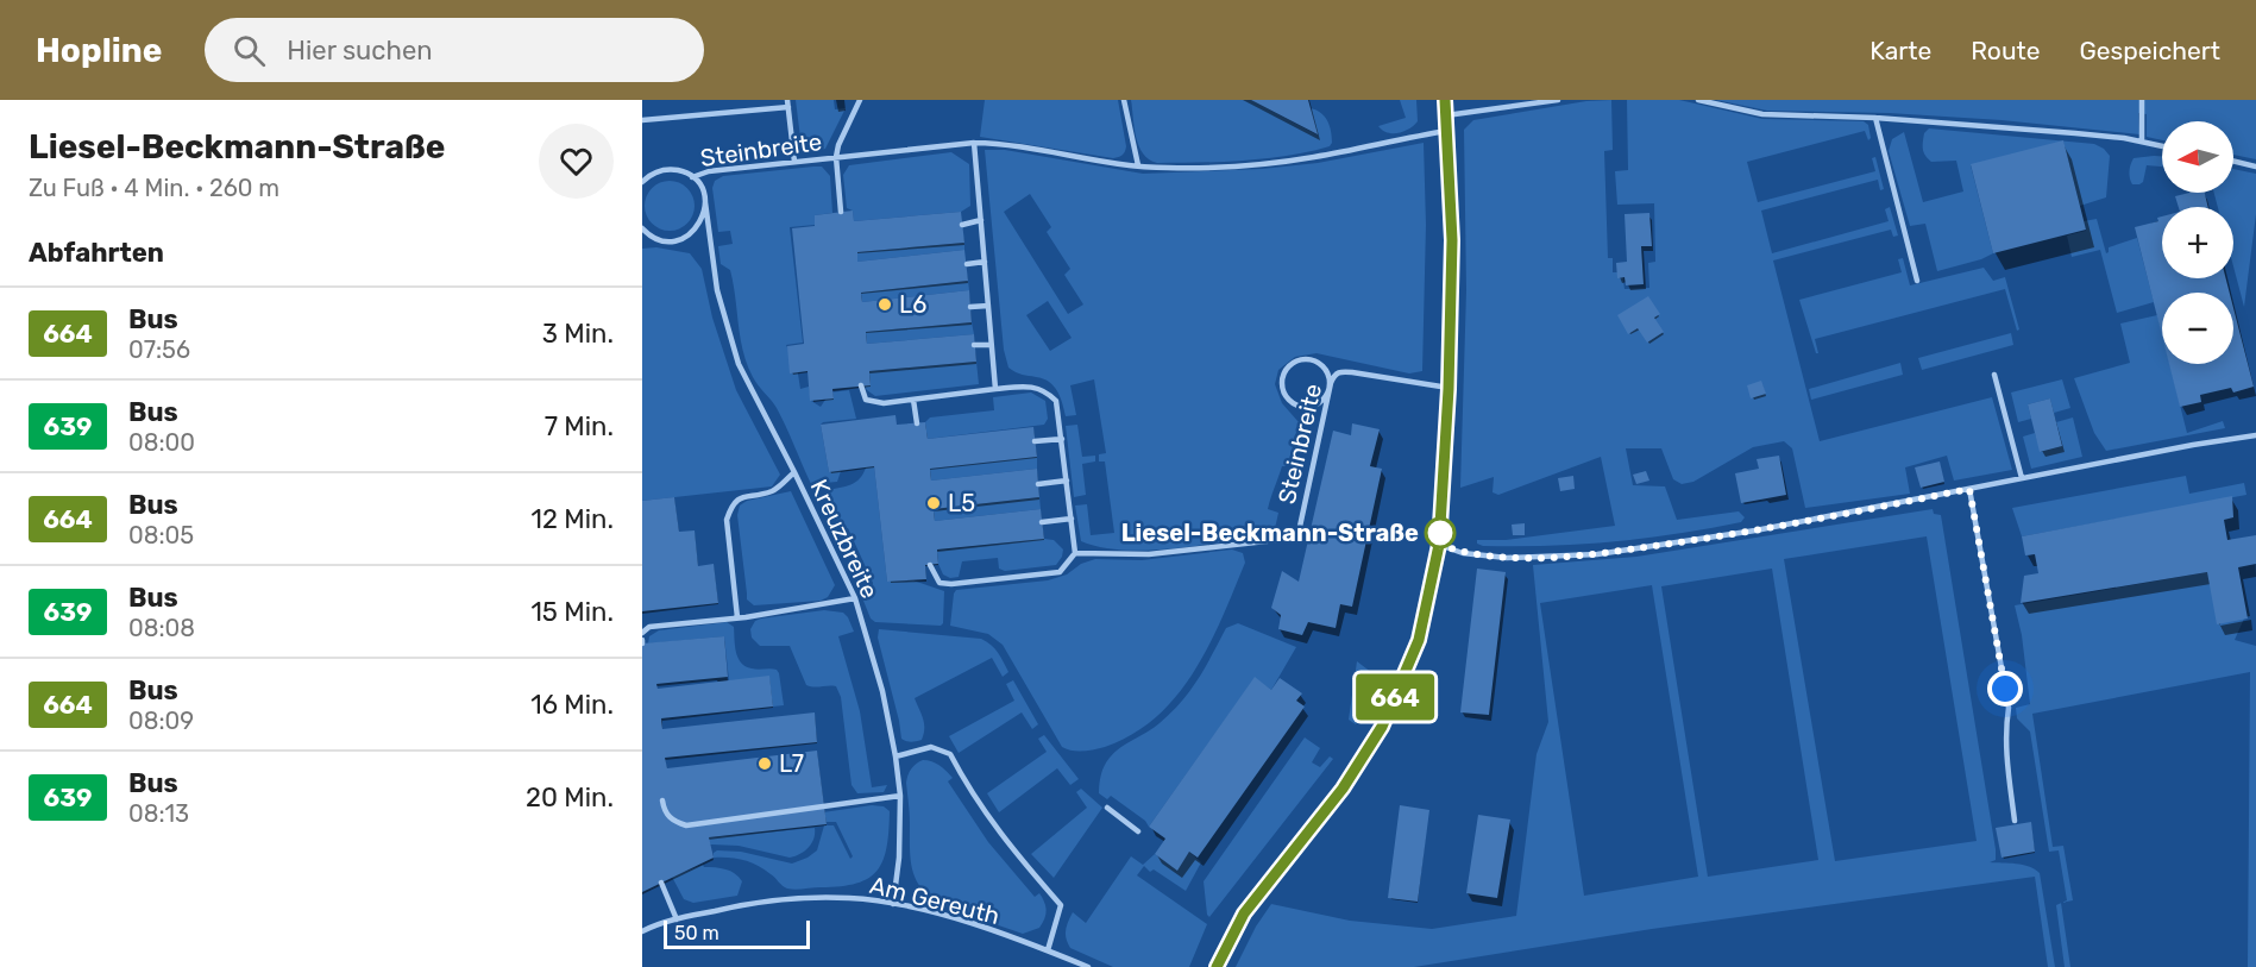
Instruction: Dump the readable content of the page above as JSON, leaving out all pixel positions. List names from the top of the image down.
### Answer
{
  "streets": {
    "lane": ["Steinbreite", "Kreuzbreite", "Am Gereuth"]
  },
  "crossings": [
    ["Steinbreite", "Kreuzbreite"],
    ["Kreuzbreite", "Am Gereuth"]
  ],
  "places": [
    "L6",
    "L5",
    "Liesel-Beckmann-Straße",
    "L7"
  ],
  "lines": ["bus line 664"],
  "scale_bar": "50 m",
  "north": "left",
  "page": {
    "header": "Hopline",
    "search": "Hier suchen",
    "nav": ["Karte", "Route", "Gespeichert"],
    "heading": [
      ["Liesel-Beckmann-Straße", "Zu Fuß · 4 Min. · 260 m"],
      "Abfahrten"
    ],
    "on_map": "664",
    "map_buttons": ["+", "−"],
    "list": [
      {
        "mark": "664",
        "name": "Bus",
        "note": "07:56",
        "value": "3 Min."
      },
      {
        "mark": "639",
        "name": "Bus",
        "note": "08:00",
        "value": "7 Min."
      },
      {
        "mark": "664",
        "name": "Bus",
        "note": "08:05",
        "value": "12 Min."
      },
      {
        "mark": "639",
        "name": "Bus",
        "note": "08:08",
        "value": "15 Min."
      },
      {
        "mark": "664",
        "name": "Bus",
        "note": "08:09",
        "value": "16 Min."
      },
      {
        "mark": "639",
        "name": "Bus",
        "note": "08:13",
        "value": "20 Min."
      }
    ],
    "scale": "50 m"
  }
}
